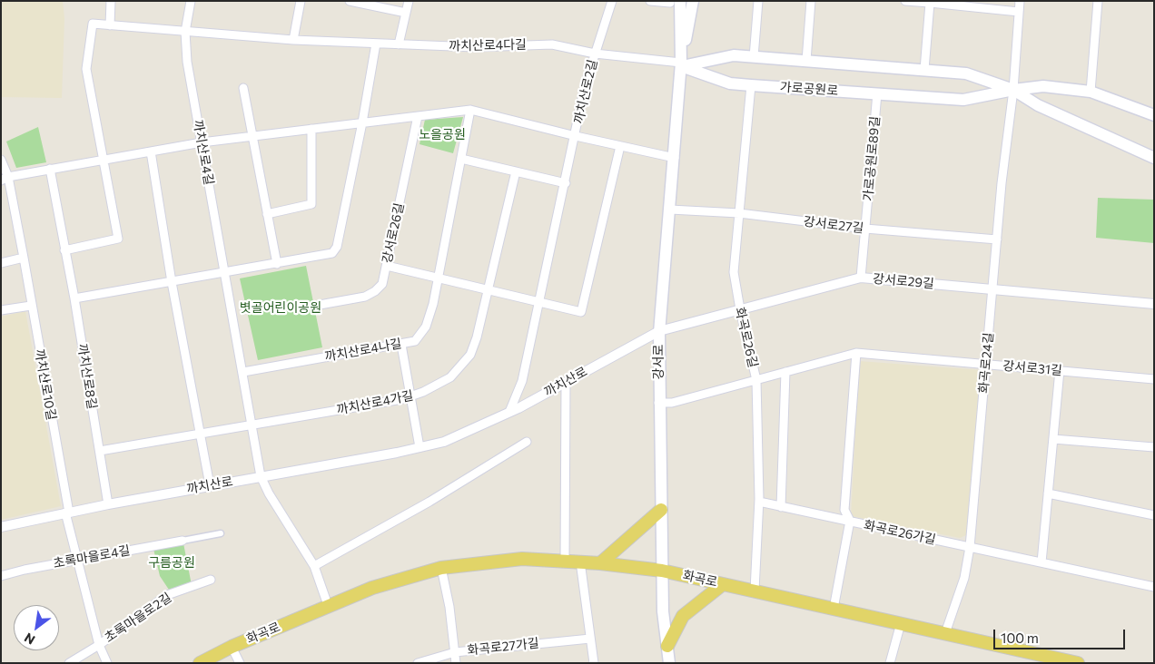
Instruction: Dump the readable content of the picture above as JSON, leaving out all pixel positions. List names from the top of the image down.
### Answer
{
  "streets": {
    "main road": ["가로공원로", "강서로", "화곡로"],
    "street": [
      "까치산로4다길",
      "까치산로2길",
      "까치산로4길",
      "가로공원로89길",
      "강서로27길",
      "강서로26길",
      "강서로29길",
      "화곡로26길",
      "까치산로4나길",
      "화곡로24길",
      "강서로31길",
      "까치산로8길",
      "까치산로",
      "까치산로10길",
      "까치산로4가길",
      "화곡로26가길",
      "초록마을로4길",
      "초록마을로2길",
      "화곡로27가길"
    ]
  },
  "crossings": [
    ["까치산로4다길", "가로공원로"],
    ["까치산로4다길", "까치산로2길"],
    ["까치산로4다길", "까치산로4길"],
    ["까치산로4다길", "강서로"],
    ["가로공원로", "가로공원로89길"],
    ["가로공원로", "화곡로26길"],
    ["가로공원로", "강서로"],
    ["가로공원로", "화곡로24길"],
    ["까치산로2길", "까치산로"],
    ["까치산로4길", "까치산로4나길"],
    ["까치산로4길", "까치산로"],
    ["까치산로4길", "까치산로4가길"],
    ["가로공원로89길", "강서로27길"],
    ["가로공원로89길", "강서로29길"],
    ["강서로27길", "화곡로26길"],
    ["강서로27길", "강서로"],
    ["강서로27길", "화곡로24길"],
    ["강서로29길", "화곡로26길"],
    ["강서로29길", "강서로"],
    ["강서로29길", "화곡로24길"],
    ["강서로29길", "까치산로"],
    ["화곡로26길", "강서로31길"],
    ["화곡로26길", "화곡로26가길"],
    ["화곡로26길", "화곡로"],
    ["강서로", "강서로31길"],
    ["강서로", "까치산로"],
    ["강서로", "화곡로"],
    ["화곡로24길", "강서로31길"],
    ["화곡로24길", "화곡로26가길"],
    ["화곡로24길", "화곡로"],
    ["까치산로8길", "까치산로"],
    ["까치산로", "까치산로10길"],
    ["까치산로10길", "초록마을로4길"],
    ["까치산로10길", "초록마을로2길"]
  ],
  "parks": ["노을공원", "볏골어린이공원", "구름공원"],
  "scale_bar": "100 m",
  "north": "bottom left"
}
